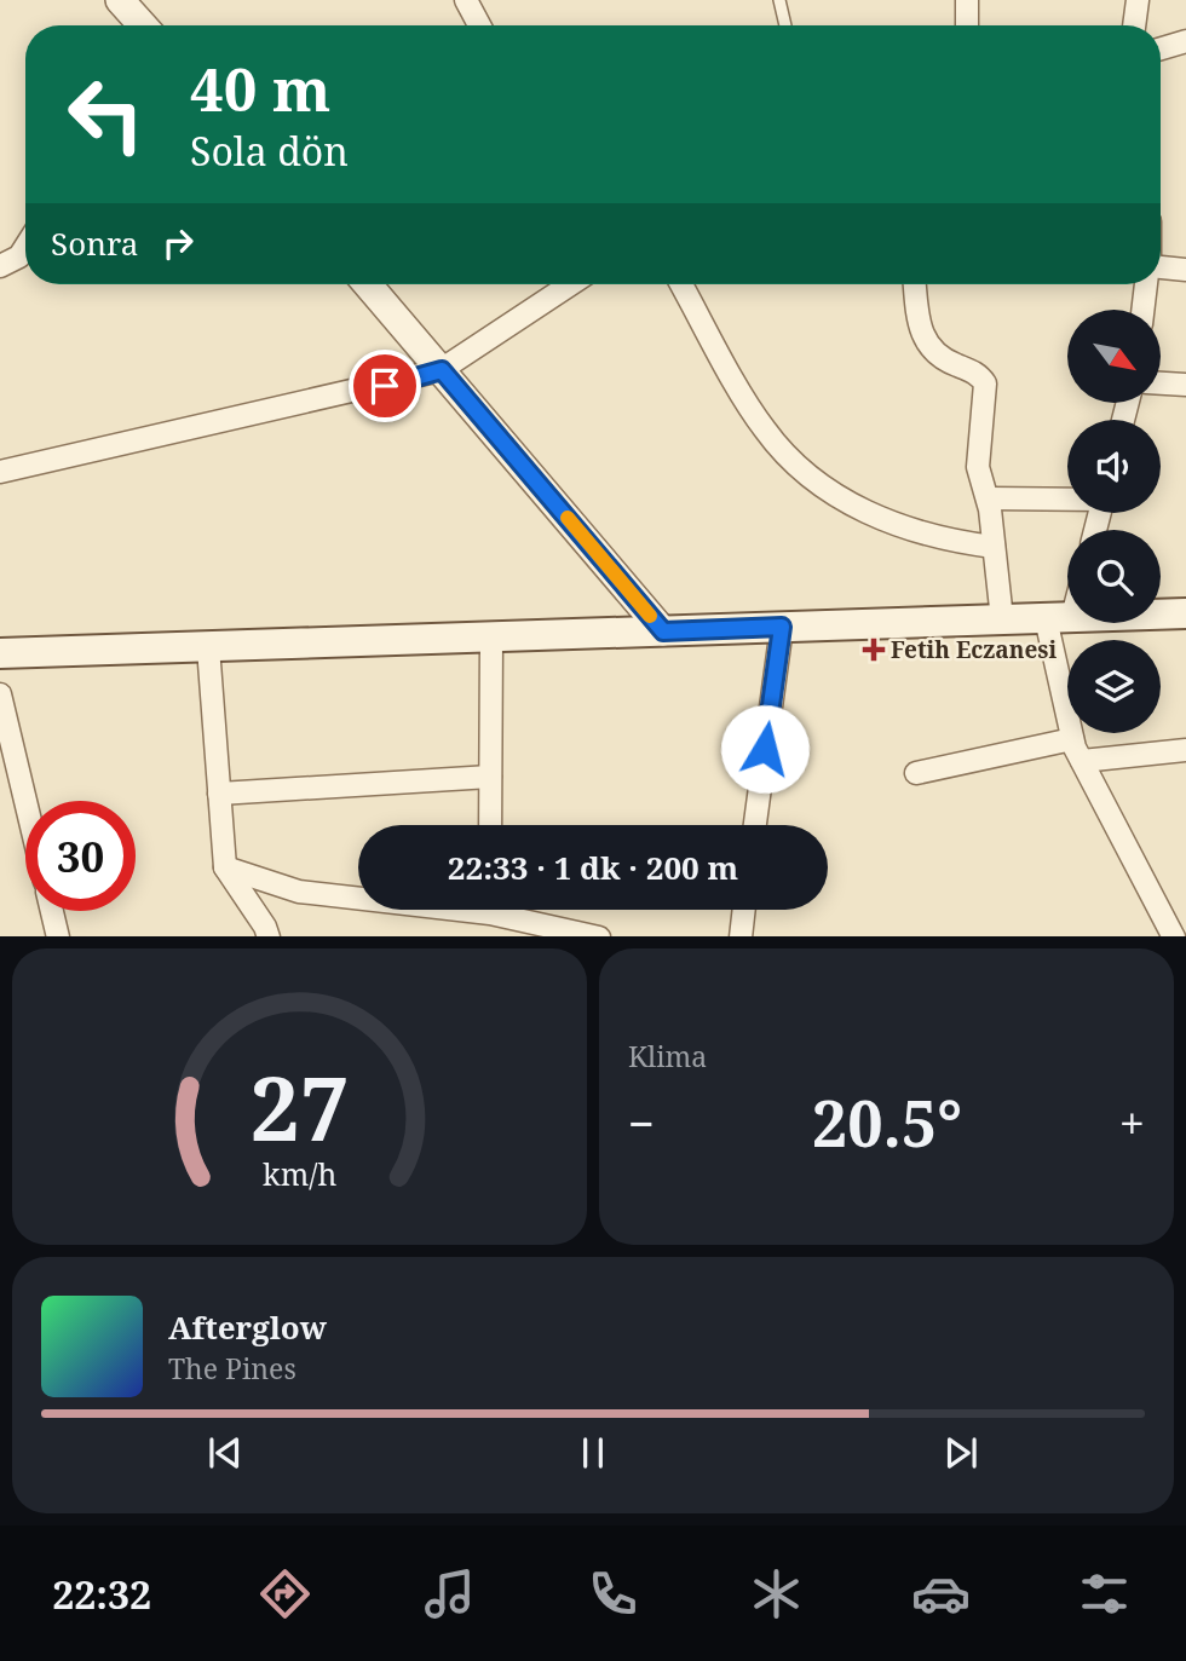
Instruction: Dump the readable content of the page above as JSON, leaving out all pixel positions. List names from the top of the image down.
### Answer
{
  "places": {
    "health": ["Fetih Eczanesi"]
  },
  "north": "bottom right",
  "page": {
    "turn": ["40 m", "Sola dön"],
    "then": "Sonra",
    "limit": "30",
    "trip": "22:33 · 1 dk · 200 m",
    "tile": "Klima",
    "heat": ["−", "20.5°", "+"],
    "song": ["Afterglow", "The Pines"],
    "tabs": "22:32",
    "gauge": ["27", "km/h"]
  }
}
